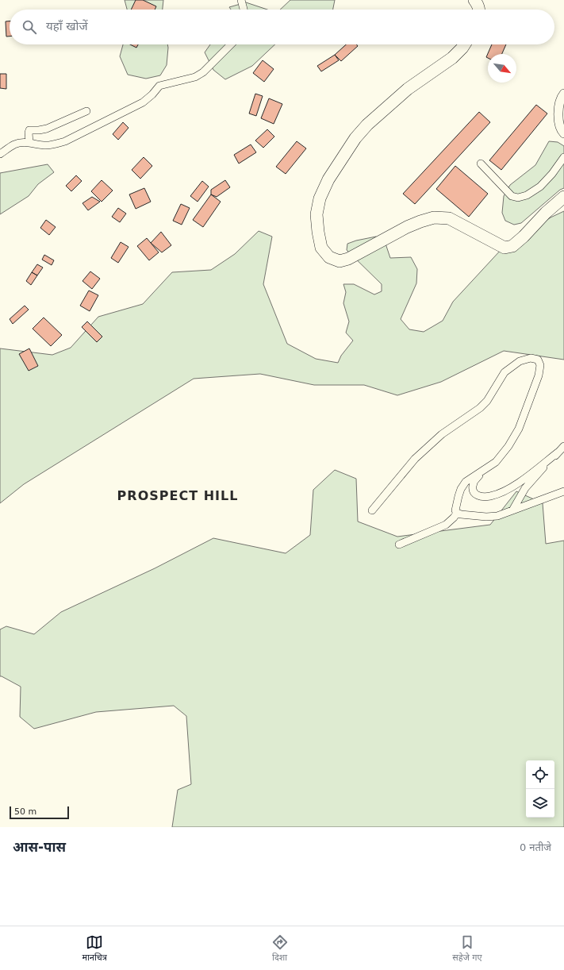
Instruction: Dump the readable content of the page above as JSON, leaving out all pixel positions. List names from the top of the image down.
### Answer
{
  "districts": ["PROSPECT HILL"],
  "scale_bar": "50 m",
  "north": "bottom right",
  "page": {
    "search": "यहाँ खोजें",
    "scale": "50 m",
    "heading": ["आस-पास", "0 नतीजे"],
    "nav": ["मानचित्र", "दिशा", "सहेजे गए"]
  }
}
